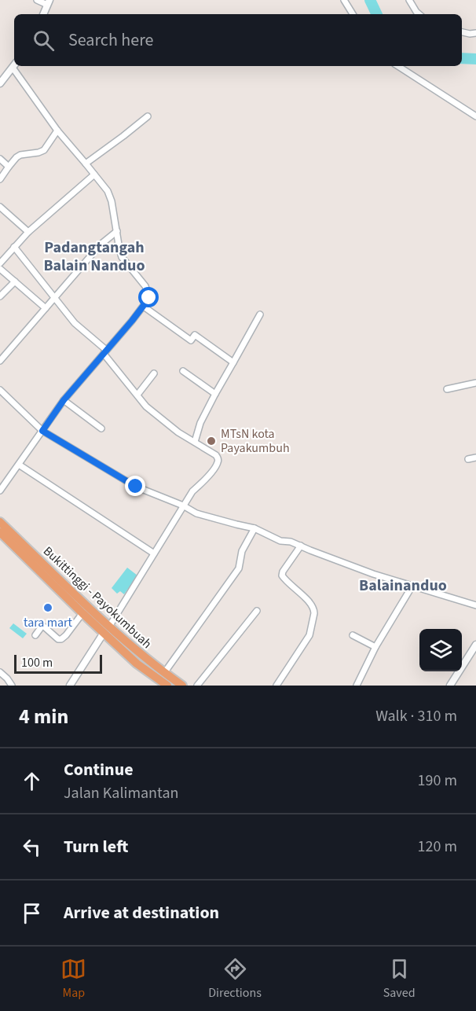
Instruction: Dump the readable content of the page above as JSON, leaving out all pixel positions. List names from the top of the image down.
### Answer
{
  "streets": {
    "highway": ["Bukittinggi - Payokumbuah"]
  },
  "districts": ["Padangtangah Balain Nanduo", "Balainanduo"],
  "places": ["MTsN kota Payakumbuh", "tara mart"],
  "scale_bar": "100 m",
  "page": {
    "search": "Search here",
    "scale": "100 m",
    "heading": ["4 min", "Walk · 310 m"],
    "list": [
      ["Continue", "Jalan Kalimantan", "190 m"],
      ["Turn left", "120 m"],
      "Arrive at destination"
    ],
    "nav": ["Map", "Directions", "Saved"]
  }
}
